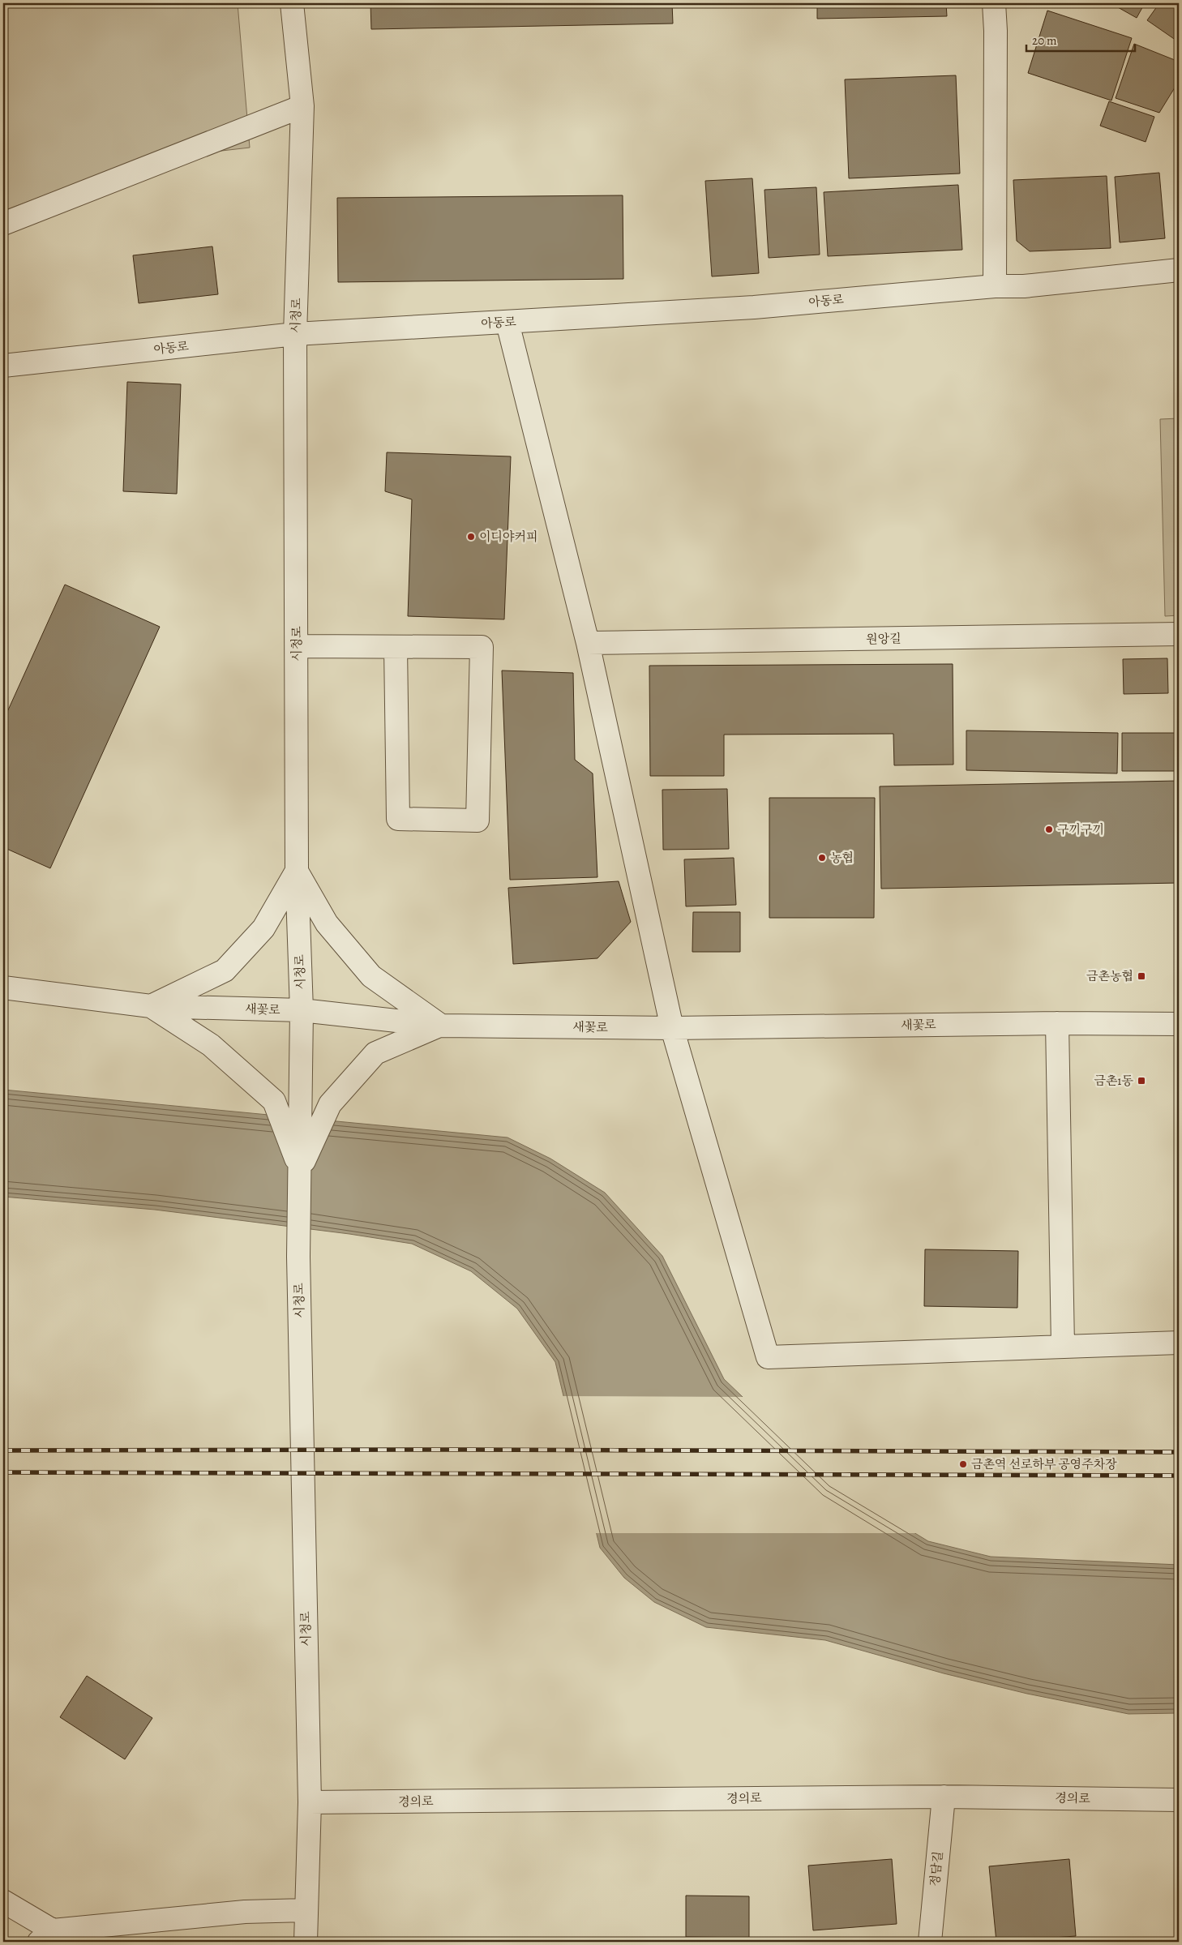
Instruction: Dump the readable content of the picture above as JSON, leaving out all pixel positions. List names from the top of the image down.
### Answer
{
  "streets": {
    "street": [
      "아동로",
      "시청로",
      "원앙길",
      "새꽃로",
      "경의로",
      "정담길"
    ]
  },
  "crossings": [
    ["아동로", "시청로"],
    ["시청로", "새꽃로"],
    ["시청로", "경의로"],
    ["경의로", "정담길"]
  ],
  "places": {
    "other": [
      "이디야커피",
      "구끼구끼",
      "농협",
      "금촌역 선로하부 공영주차장"
    ],
    "transit": ["금촌농협", "금촌1동"]
  },
  "scale_bar": "20 m"
}
